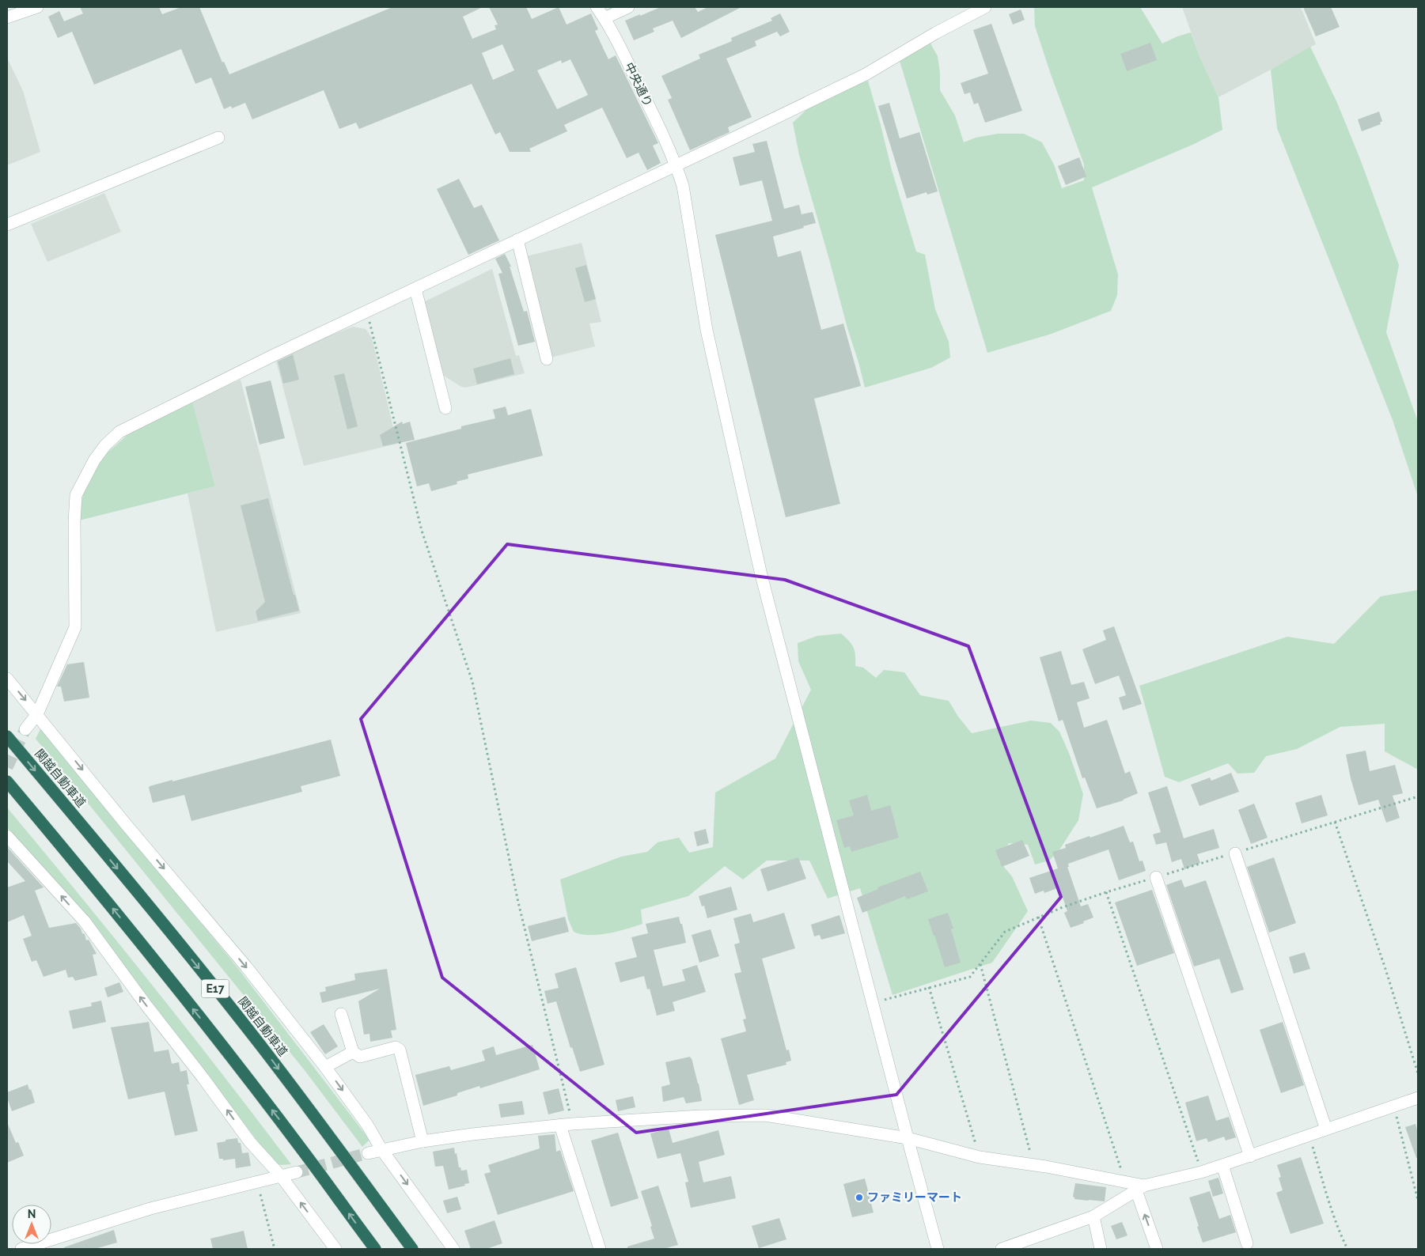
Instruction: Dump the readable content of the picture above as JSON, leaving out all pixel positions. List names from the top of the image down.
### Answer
{
  "streets": {
    "highway": ["関越自動車道", "E17"],
    "street": ["中央通り"]
  },
  "places": ["ファミリーマート"],
  "north": "top"
}
